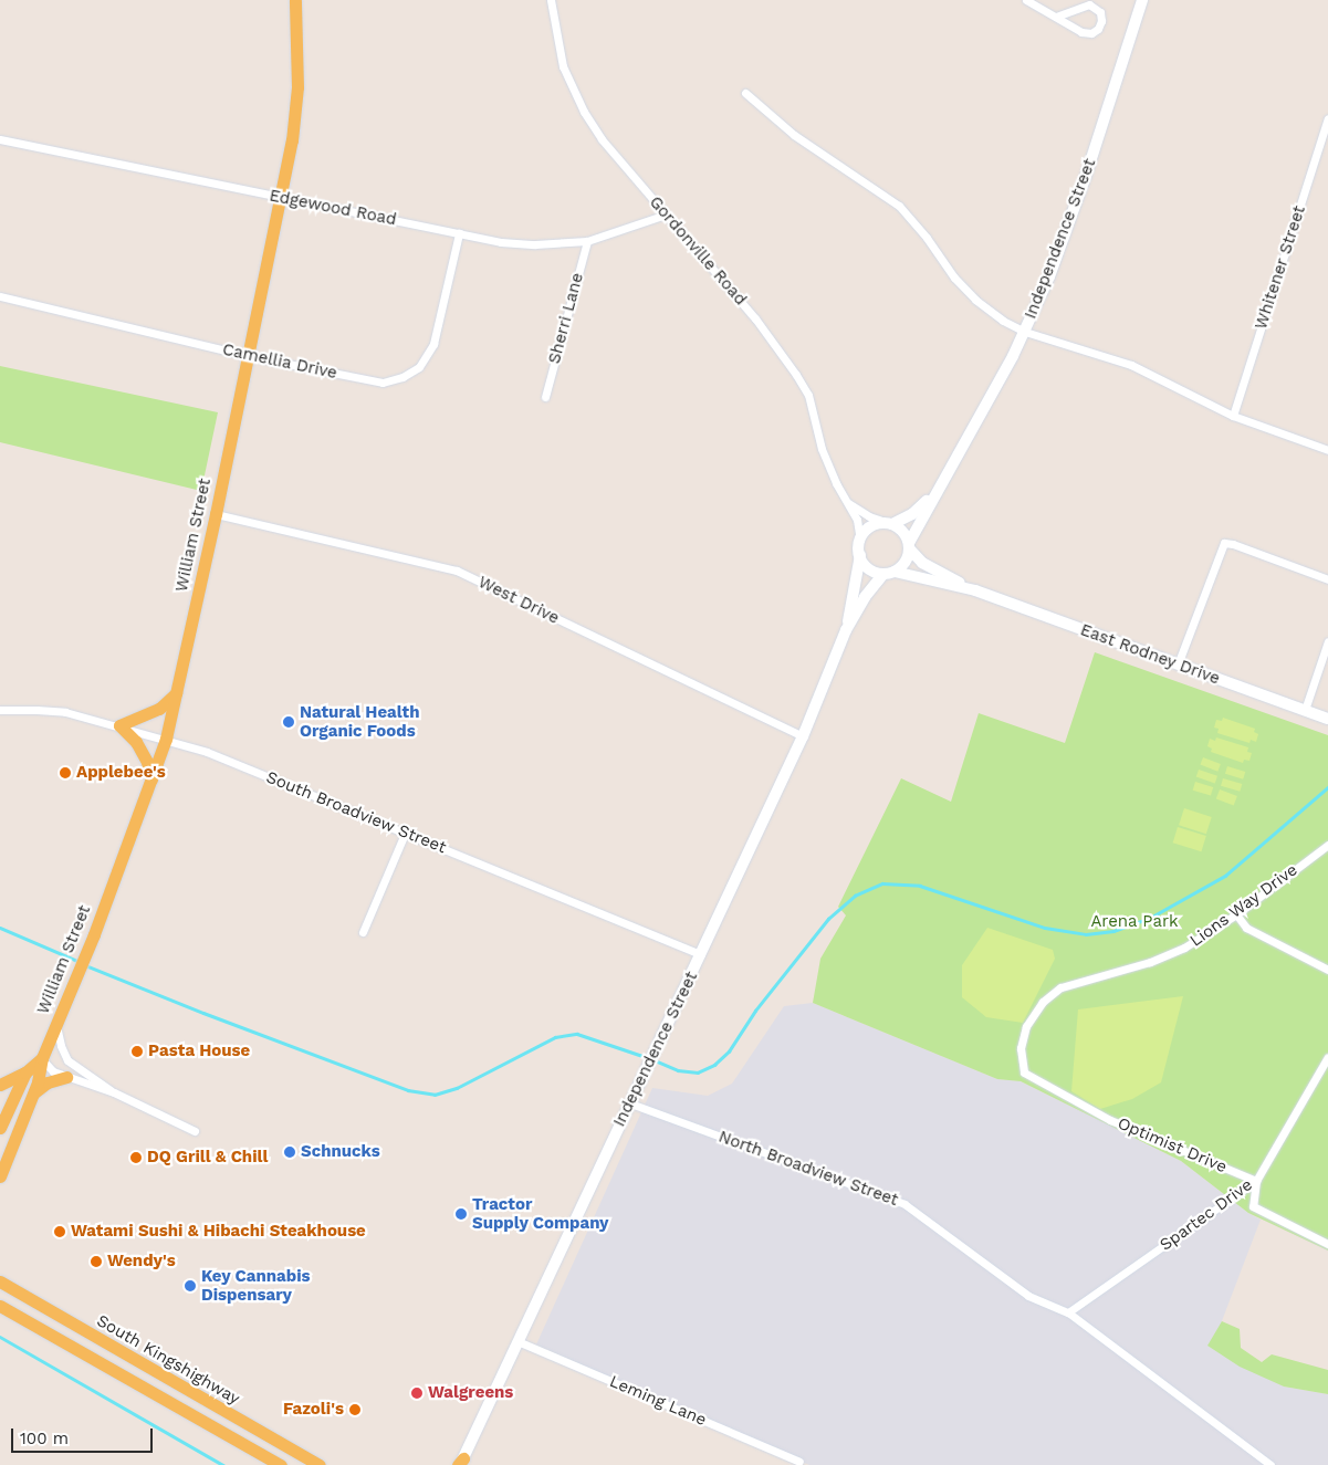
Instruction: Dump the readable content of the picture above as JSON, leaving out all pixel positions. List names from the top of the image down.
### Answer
{
  "streets": {
    "main road": ["William Street", "South Kingshighway"],
    "street": [
      "Edgewood Road",
      "Independence Street",
      "Gordonville Road",
      "Whitener Street",
      "Sherri Lane",
      "Camellia Drive",
      "West Drive",
      "East Rodney Drive",
      "South Broadview Street",
      "Lions Way Drive",
      "Optimist Drive",
      "North Broadview Street",
      "Spartec Drive",
      "Leming Lane"
    ]
  },
  "crossings": [
    ["Edgewood Road", "Gordonville Road"],
    ["Edgewood Road", "Sherri Lane"],
    ["Edgewood Road", "Camellia Drive"],
    ["Edgewood Road", "William Street"],
    ["Independence Street", "Gordonville Road"],
    ["Independence Street", "West Drive"],
    ["Independence Street", "East Rodney Drive"],
    ["Independence Street", "South Broadview Street"],
    ["Independence Street", "North Broadview Street"],
    ["Independence Street", "Leming Lane"],
    ["Gordonville Road", "East Rodney Drive"],
    ["Camellia Drive", "William Street"],
    ["William Street", "West Drive"],
    ["William Street", "South Broadview Street"],
    ["Lions Way Drive", "Optimist Drive"],
    ["Optimist Drive", "Spartec Drive"],
    ["North Broadview Street", "Spartec Drive"]
  ],
  "parks": ["Arena Park"],
  "places": [
    "Natural Health Organic Foods",
    "Applebee's",
    "Pasta House",
    "Schnucks",
    "DQ Grill & Chill",
    "Tractor Supply Company",
    "Watami Sushi & Hibachi Steakhouse",
    "Wendy's",
    "Key Cannabis Dispensary",
    "Walgreens",
    "Fazoli's"
  ],
  "scale_bar": "100 m"
}
